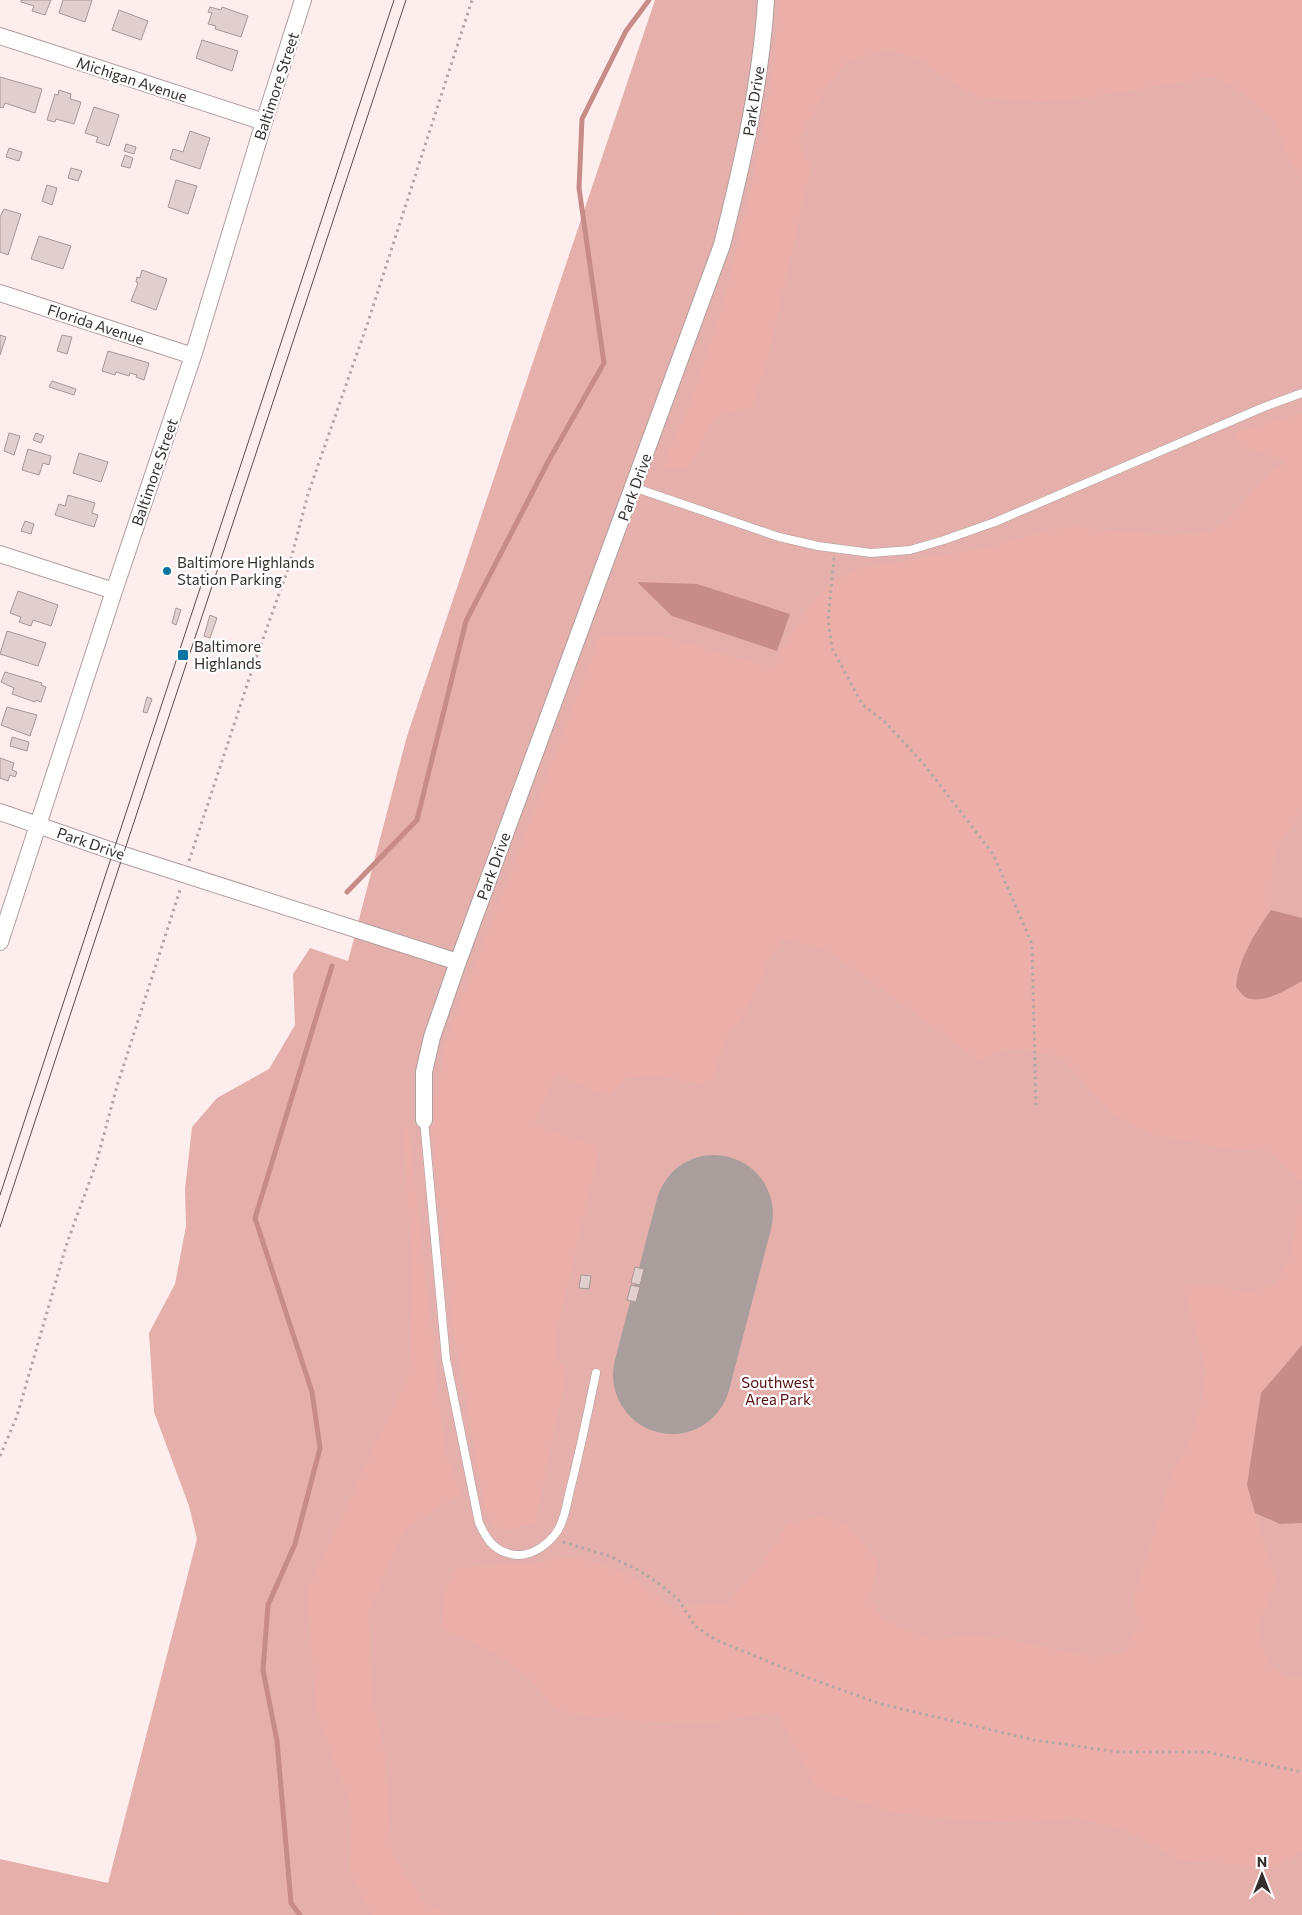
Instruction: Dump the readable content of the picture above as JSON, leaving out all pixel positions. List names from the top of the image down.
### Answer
{
  "streets": {
    "street": [
      "Michigan Avenue",
      "Baltimore Street",
      "Park Drive",
      "Florida Avenue"
    ]
  },
  "crossings": [
    ["Michigan Avenue", "Baltimore Street"],
    ["Baltimore Street", "Park Drive"],
    ["Baltimore Street", "Florida Avenue"]
  ],
  "parks": ["Southwest Area Park"],
  "places": {
    "other": ["Baltimore Highlands Station Parking"],
    "transit": ["Baltimore Highlands"]
  },
  "north": "top"
}
